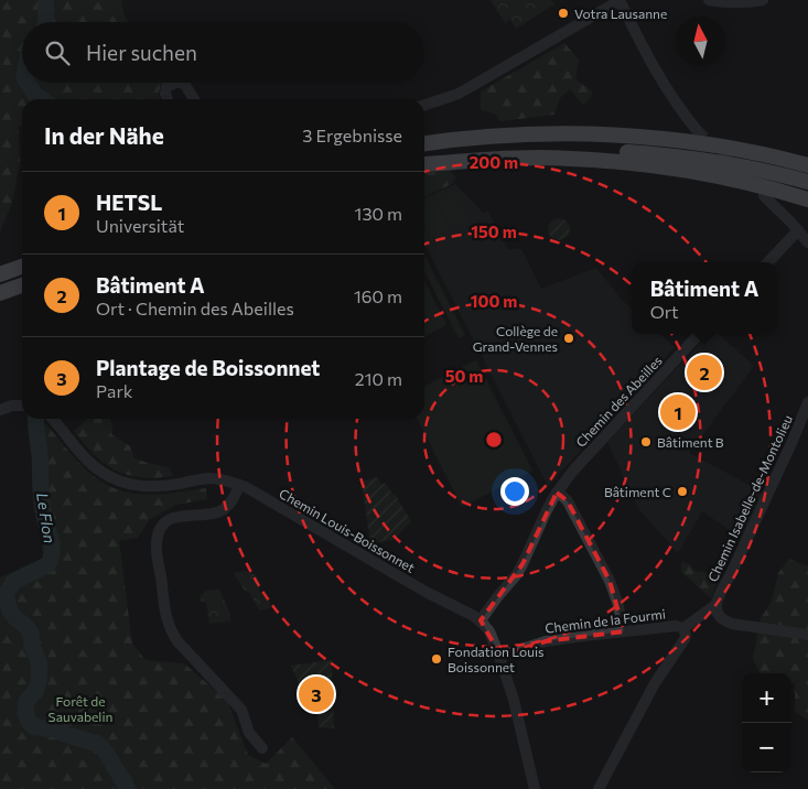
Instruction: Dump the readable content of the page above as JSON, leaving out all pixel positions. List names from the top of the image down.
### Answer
{
  "streets": {
    "street": [
      "Chemin des Abeilles",
      "Chemin Isabelle-de-Montolieu",
      "Chemin Louis-Boissonnet",
      "Chemin de la Fourmi"
    ]
  },
  "crossings": [
    ["Chemin des Abeilles", "Chemin Louis-Boissonnet"],
    ["Chemin Isabelle-de-Montolieu", "Chemin de la Fourmi"]
  ],
  "water": ["Le Flon"],
  "parks": ["Forêt de Sauvabelin"],
  "places": [
    "Votra Lausanne",
    "Collège de Grand-Vennes",
    "Bâtiment B",
    "Bâtiment C",
    "Fondation Louis Boissonnet"
  ],
  "north": "top",
  "page": {
    "search": "Hier suchen",
    "heading": ["In der Nähe", "3 Ergebnisse"],
    "list": [
      {
        "mark": "1",
        "name": "HETSL",
        "note": "Universität",
        "value": "130 m"
      },
      {
        "mark": "2",
        "name": "Bâtiment A",
        "note": "Ort · Chemin des Abeilles",
        "value": "160 m"
      },
      {
        "mark": "3",
        "name": "Plantage de Boissonnet",
        "note": "Park",
        "value": "210 m"
      }
    ],
    "popup": ["Bâtiment A", "Ort"],
    "pins": ["2", "1", "3"],
    "map_buttons": ["+", "−"]
  },
  "rings": [
    "200 m",
    "150 m",
    "100 m",
    "50 m"
  ]
}
